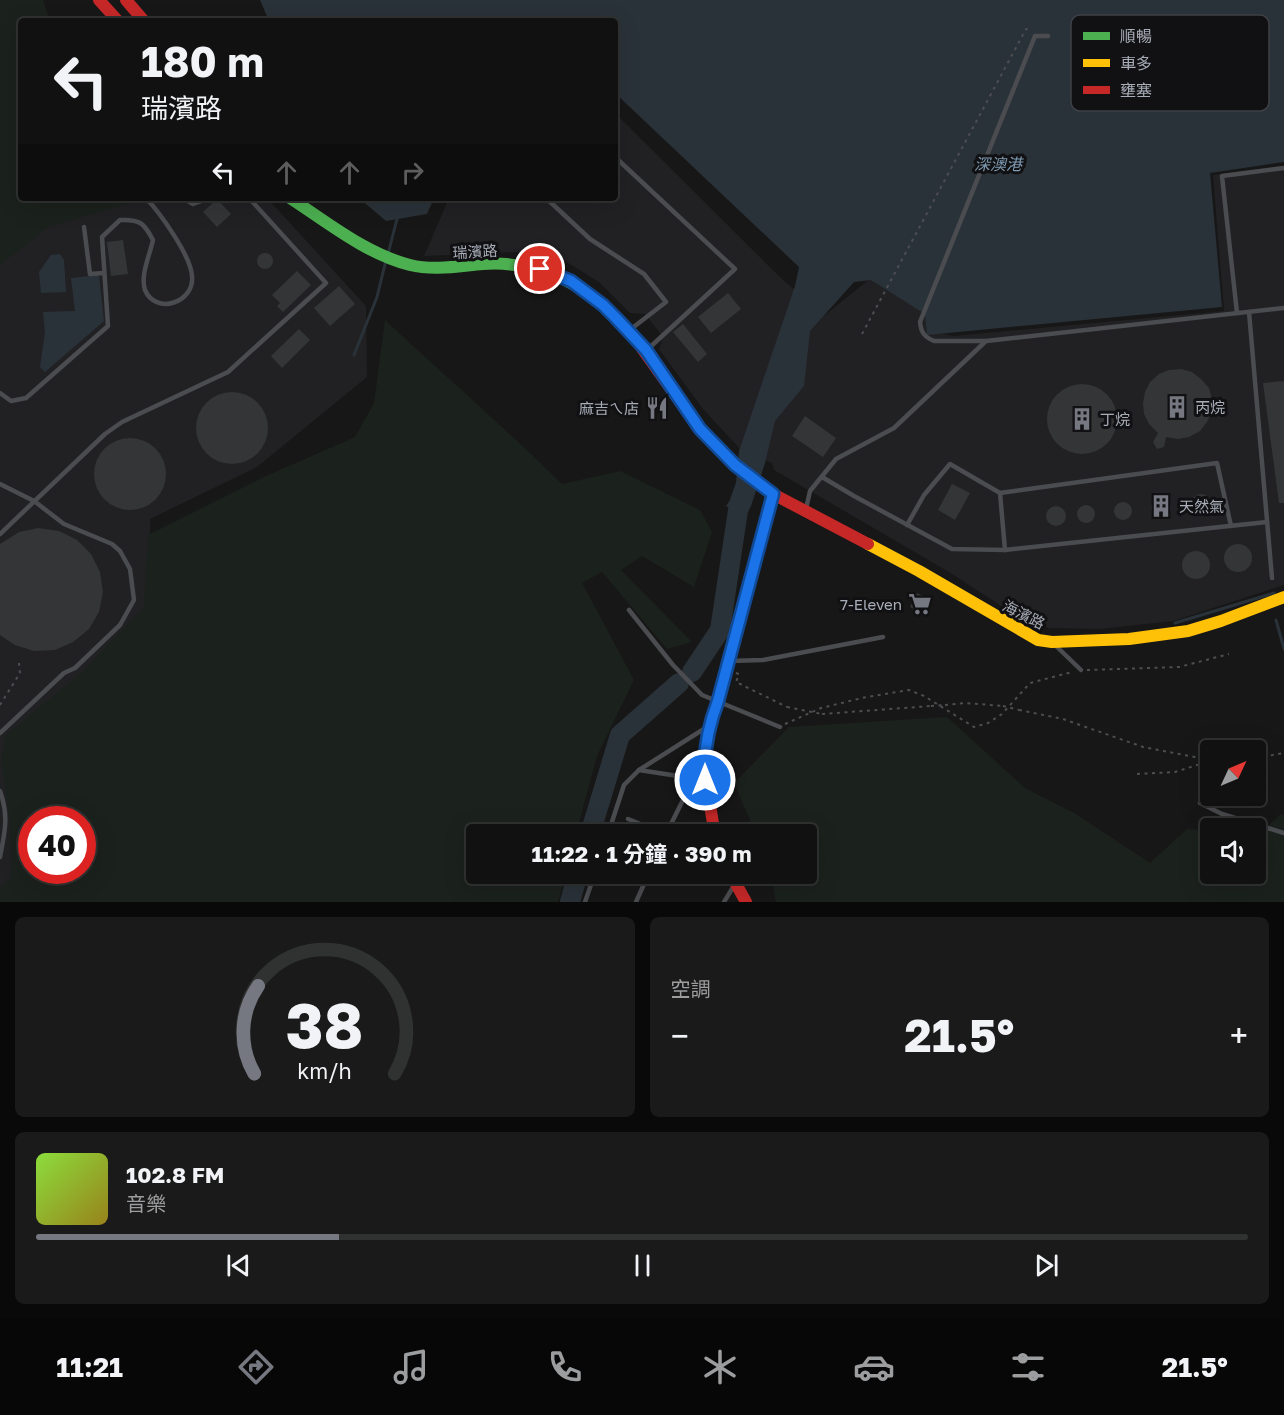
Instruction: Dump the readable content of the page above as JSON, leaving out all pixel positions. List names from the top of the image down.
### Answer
{
  "streets": {
    "main road": ["瑞濱路", "海濱路"]
  },
  "crossings": [
    ["瑞濱路", "海濱路"]
  ],
  "water": ["深澳港"],
  "places": {
    "building": ["丙烷", "丁烷", "天然氣"],
    "restaurant": ["麻吉ㄟ店"],
    "supermarket": ["7-Eleven"]
  },
  "legend": ["順暢", "車多", "壅塞"],
  "north": "top right",
  "page": {
    "turn": ["180 m", "瑞濱路"],
    "limit": "40",
    "trip": "11:22 · 1 分鐘 · 390 m",
    "tile": "空調",
    "heat": ["−", "21.5°", "+"],
    "song": ["102.8 FM", "音樂"],
    "tabs": ["11:21", "21.5°"],
    "gauge": ["38", "km/h"]
  }
}
